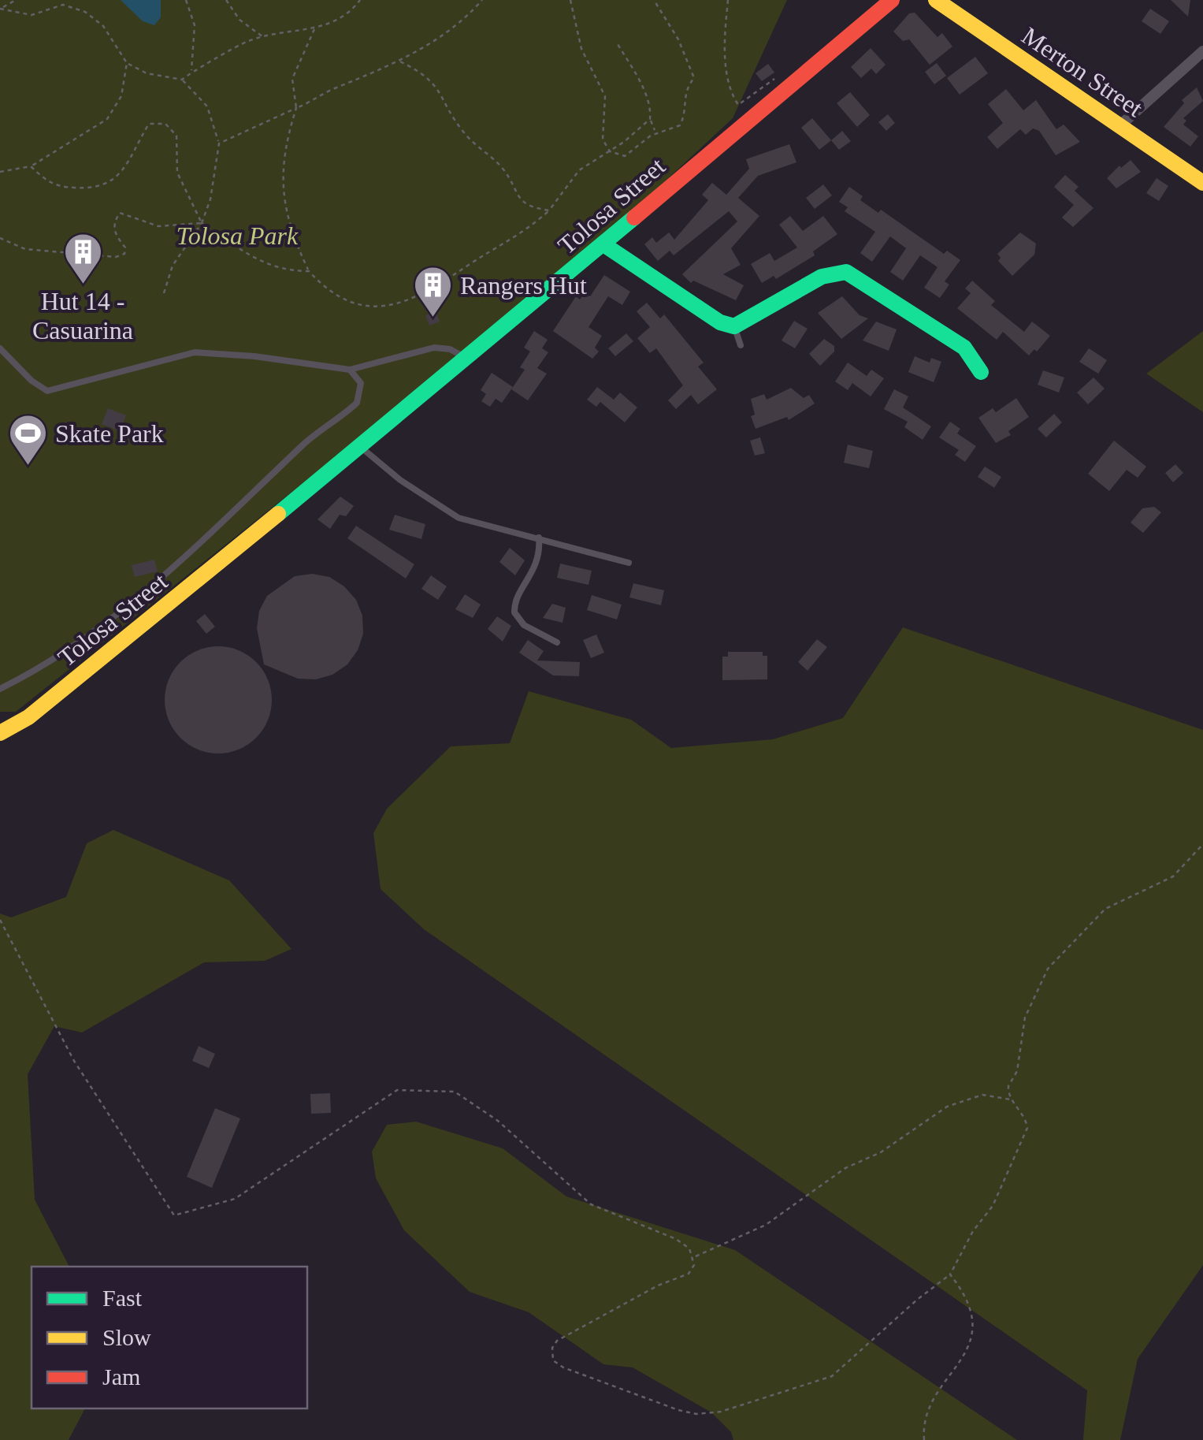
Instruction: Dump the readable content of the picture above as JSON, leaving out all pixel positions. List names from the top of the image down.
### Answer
{
  "streets": {
    "street": ["Merton Street", "Tolosa Street"]
  },
  "parks": ["Tolosa Park"],
  "places": {
    "building": ["Hut 14 - Casuarina", "Rangers Hut"],
    "sports": ["Skate Park"]
  },
  "legend": ["Fast", "Slow", "Jam"]
}
